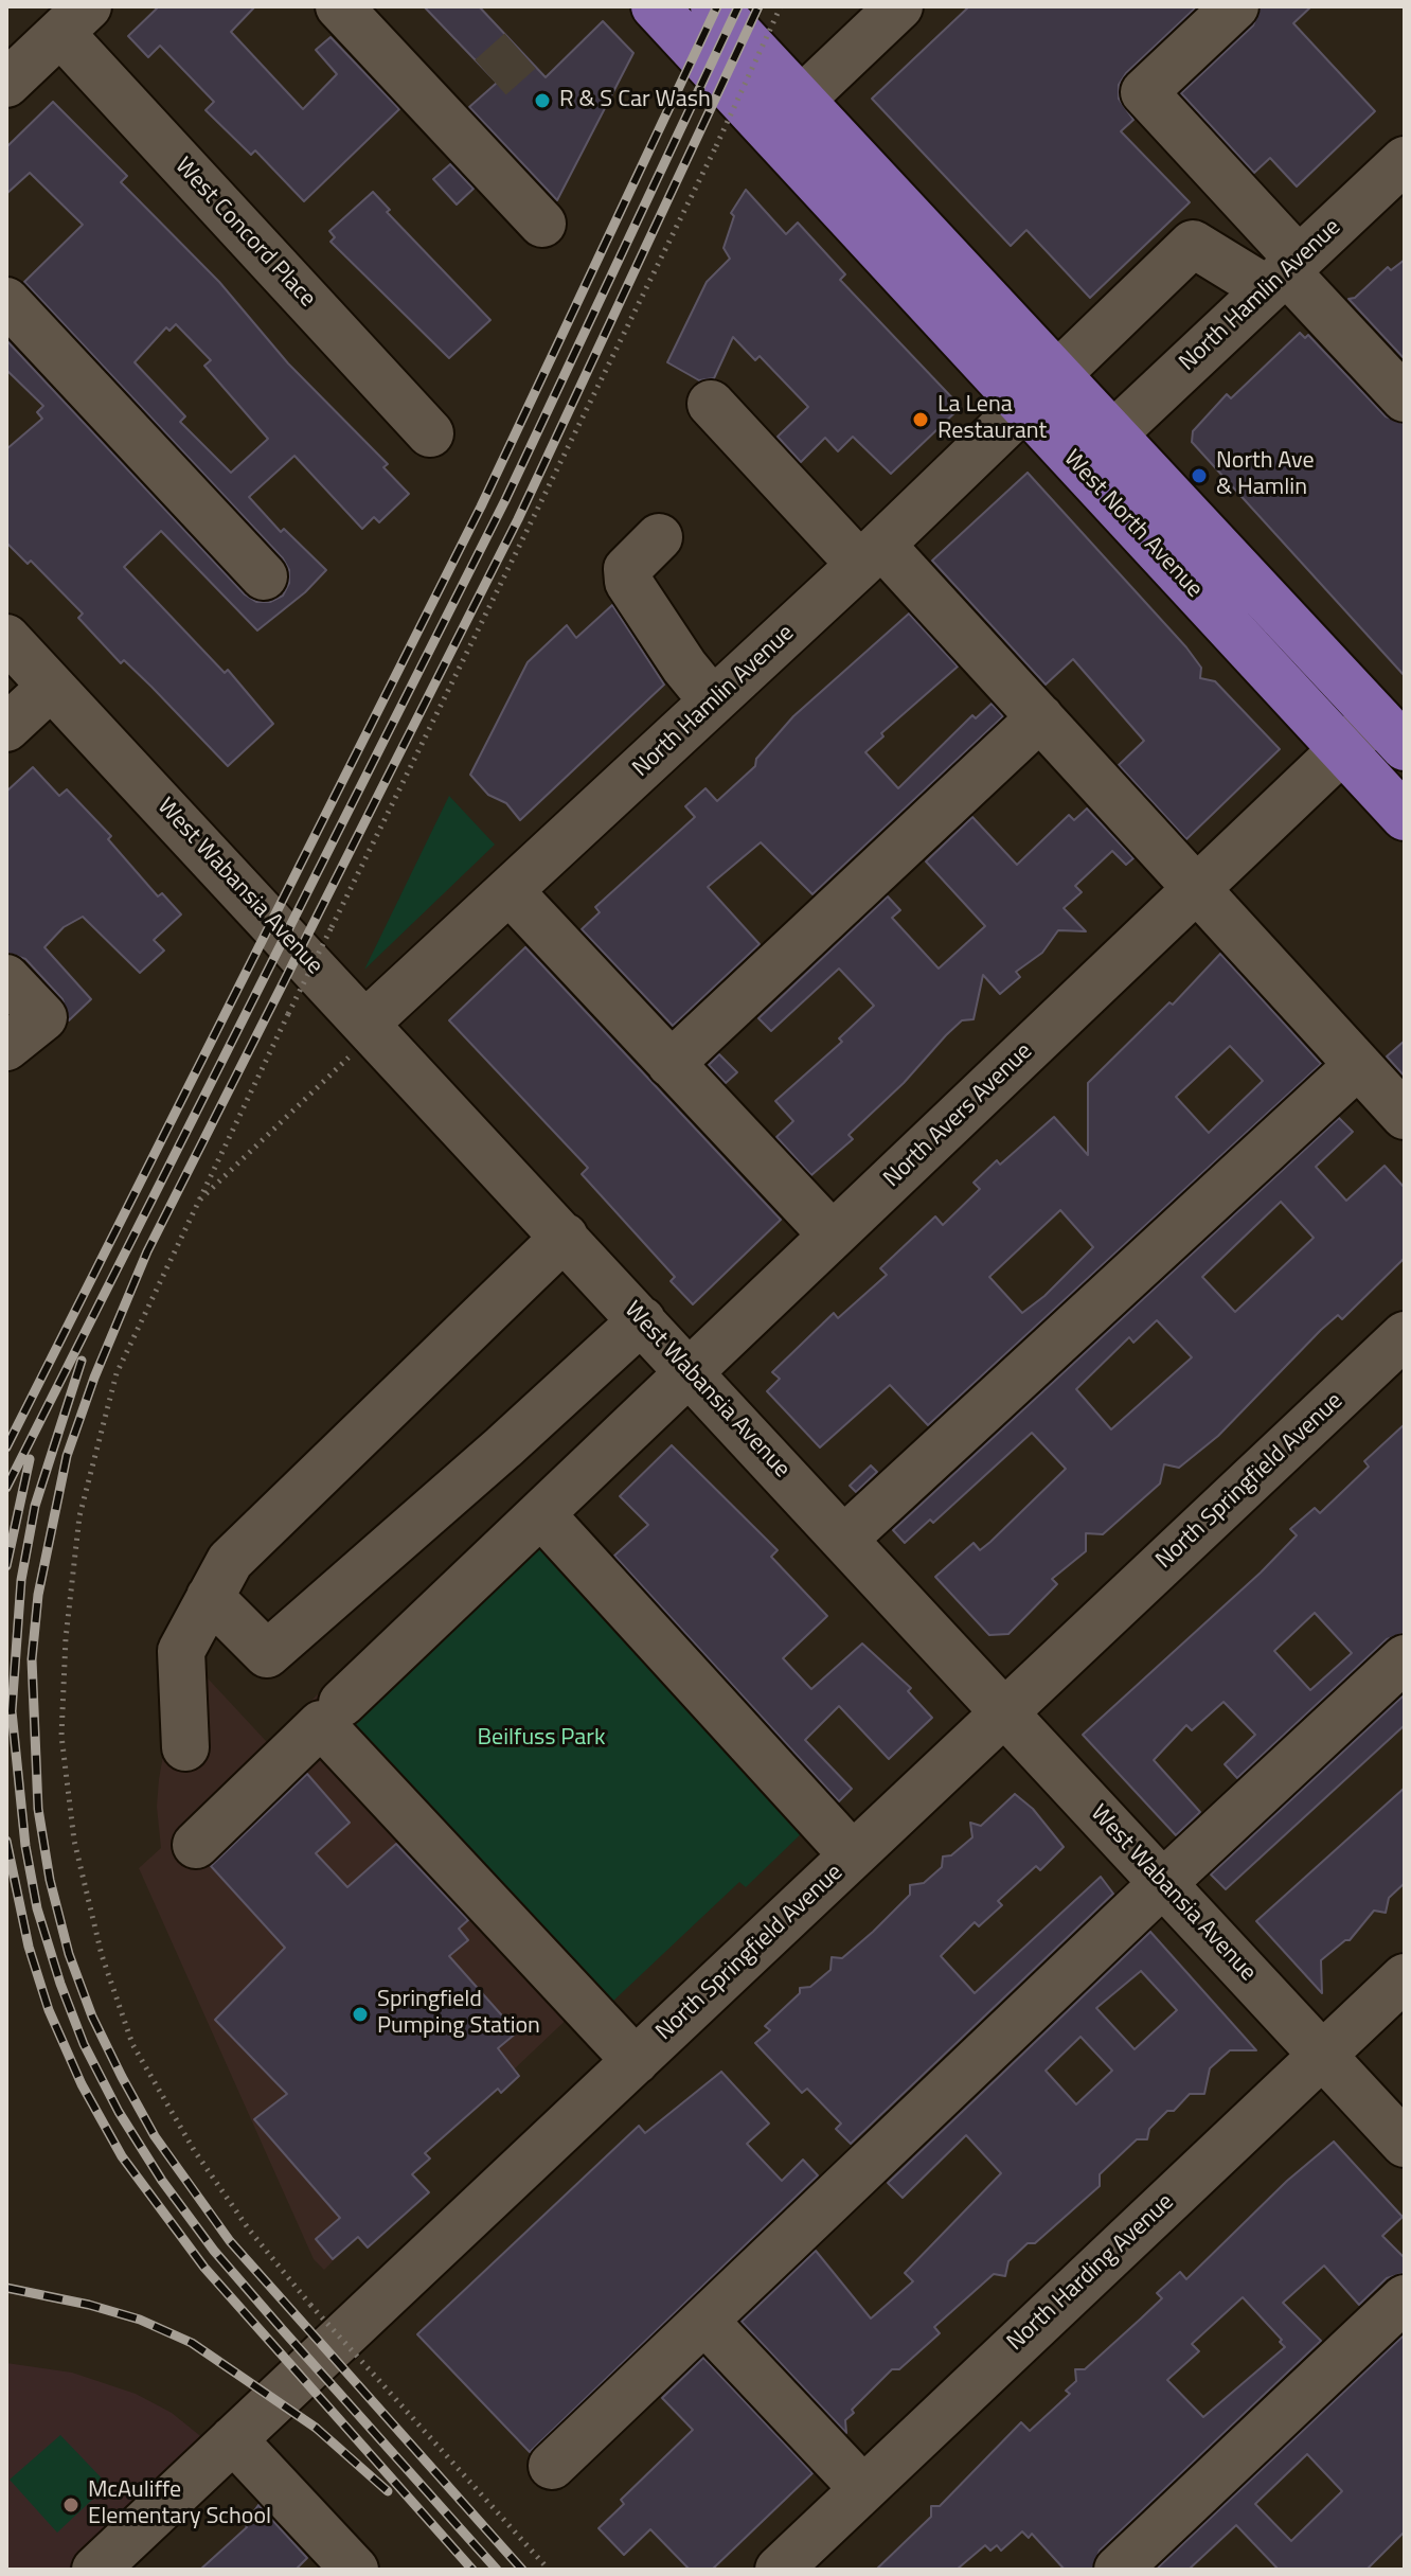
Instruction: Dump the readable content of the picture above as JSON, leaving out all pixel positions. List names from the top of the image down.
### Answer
{
  "streets": {
    "main road": ["West North Avenue"],
    "street": [
      "West Concord Place",
      "North Hamlin Avenue",
      "West Wabansia Avenue",
      "North Avers Avenue",
      "North Springfield Avenue",
      "North Harding Avenue"
    ]
  },
  "crossings": [
    ["North Hamlin Avenue", "West North Avenue"],
    ["North Hamlin Avenue", "West Wabansia Avenue"],
    ["West North Avenue", "North Avers Avenue"],
    ["West Wabansia Avenue", "North Avers Avenue"],
    ["West Wabansia Avenue", "North Springfield Avenue"],
    ["West Wabansia Avenue", "North Harding Avenue"]
  ],
  "parks": ["Beilfuss Park"],
  "places": [
    "R & S Car Wash",
    "La Lena Restaurant",
    "North Ave & Hamlin",
    "Springfield Pumping Station",
    "McAuliffe Elementary School"
  ]
}
